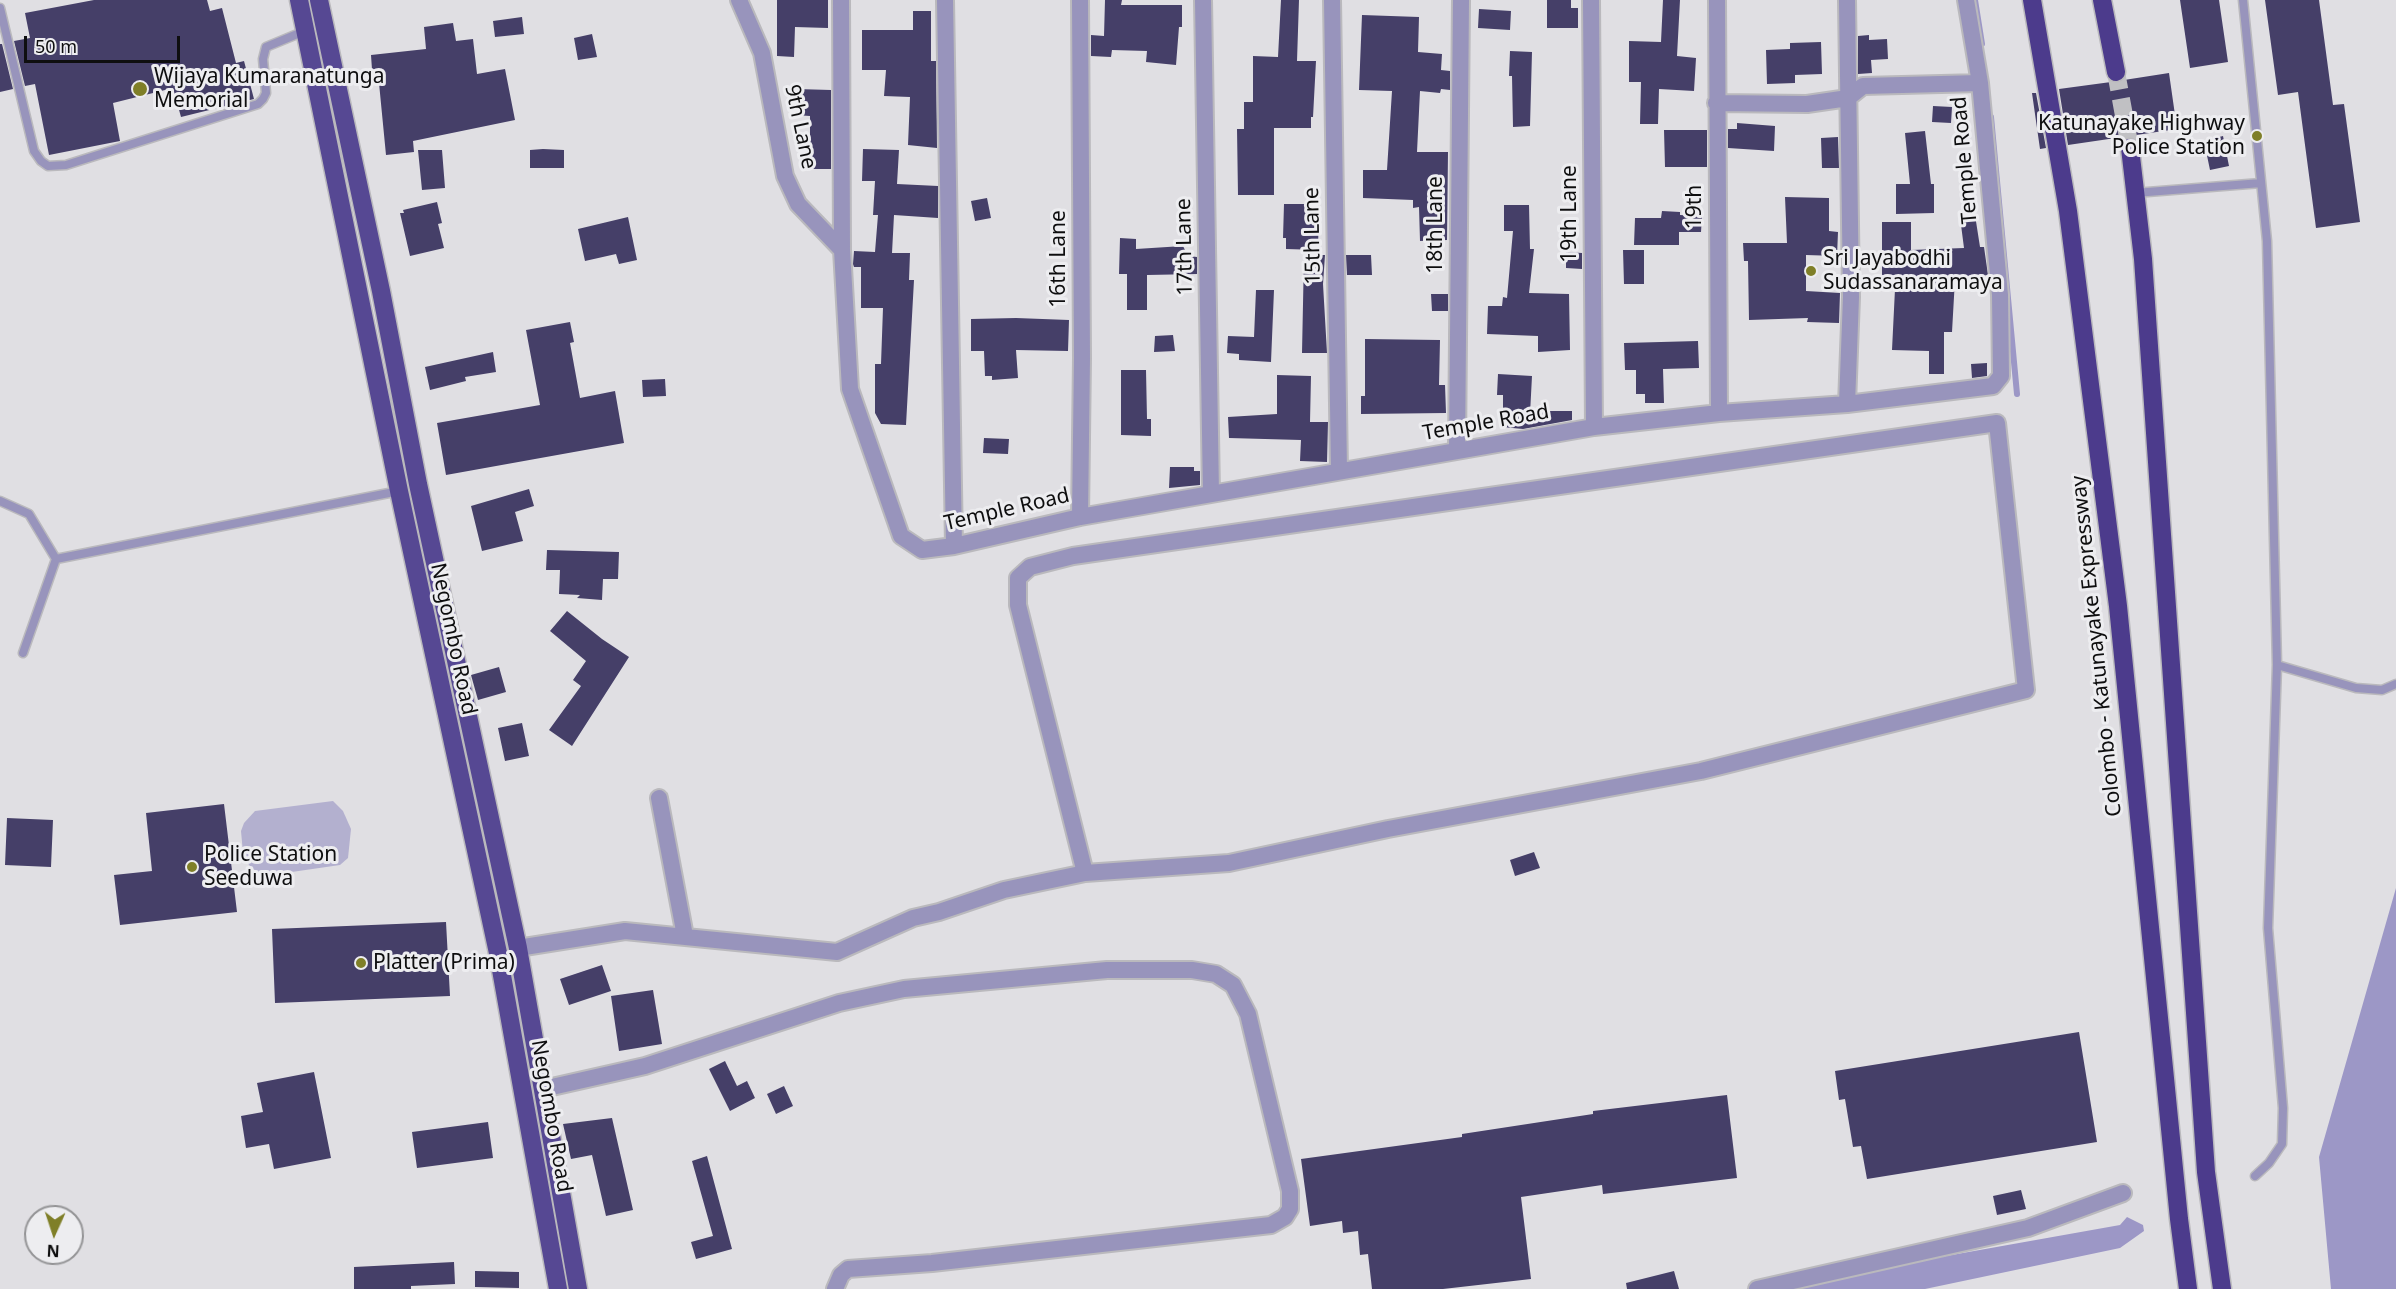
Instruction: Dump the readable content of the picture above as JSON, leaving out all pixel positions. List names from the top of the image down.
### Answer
{
  "streets": {
    "highway": ["Negombo Road", "Colombo - Katunayake Expressway"],
    "street": [
      "9th Lane",
      "Temple Road",
      "19th",
      "19th Lane",
      "18th Lane",
      "15th Lane",
      "17th Lane",
      "16th Lane"
    ]
  },
  "crossings": [
    ["9th Lane", "Temple Road"],
    ["Temple Road", "19th"],
    ["Temple Road", "19th Lane"],
    ["Temple Road", "18th Lane"],
    ["Temple Road", "15th Lane"],
    ["Temple Road", "17th Lane"],
    ["Temple Road", "16th Lane"]
  ],
  "places": [
    "Wijaya Kumaranatunga Memorial",
    "Katunayake Highway Police Station",
    "Sri Jayabodhi Sudassanaramaya",
    "Police Station Seeduwa",
    "Platter (Prima)"
  ],
  "scale_bar": "50 m",
  "north": "bottom"
}
